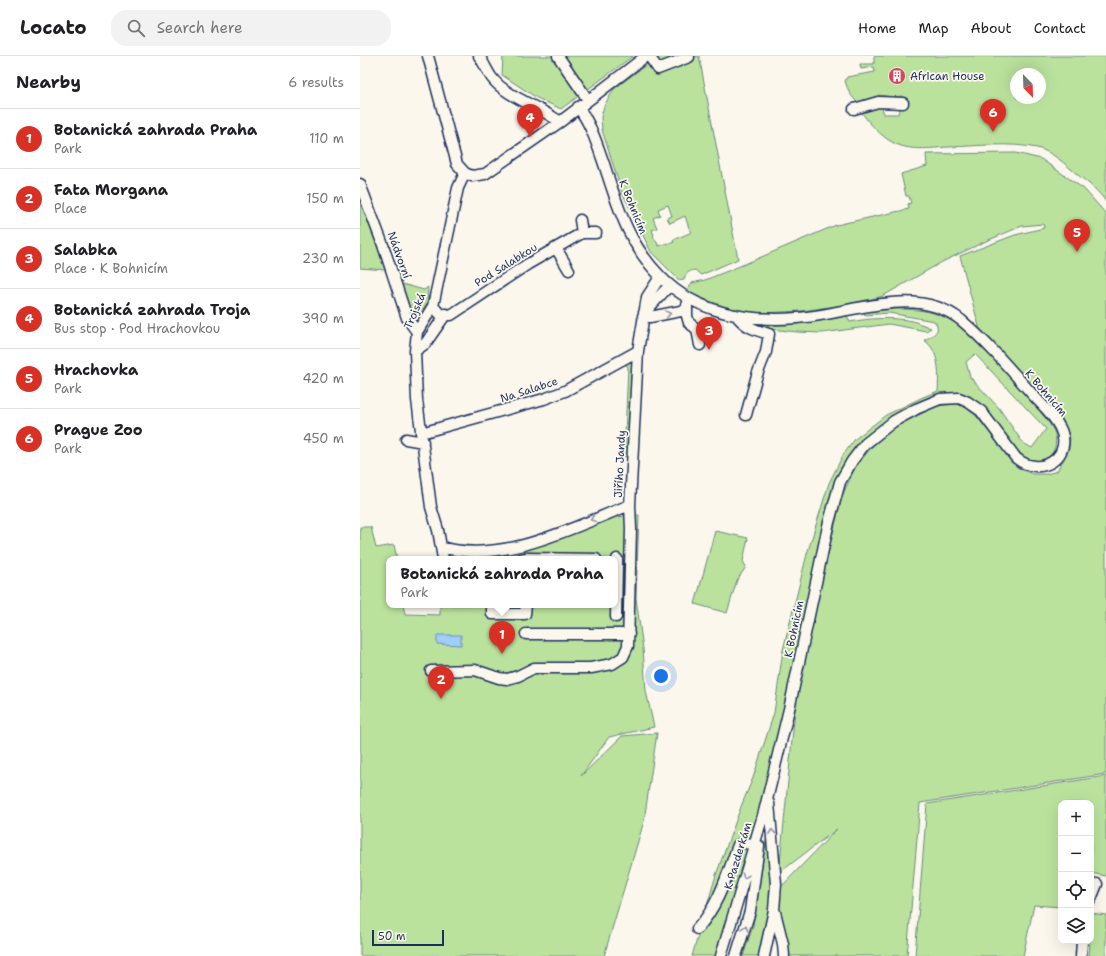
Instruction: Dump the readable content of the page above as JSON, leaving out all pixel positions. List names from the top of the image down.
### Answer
{
  "streets": {
    "street": [
      "K Bohnicím",
      "Nádvorní",
      "Pod Salabkou",
      "Trojská",
      "Na Salabce",
      "Jiřího Jandy",
      "K Pazderkám"
    ]
  },
  "crossings": [
    ["K Bohnicím", "Jiřího Jandy"],
    ["K Bohnicím", "K Pazderkám"],
    ["Nádvorní", "Trojská"],
    ["Trojská", "Na Salabce"],
    ["Trojská", "Jiřího Jandy"],
    ["Na Salabce", "Jiřího Jandy"]
  ],
  "one_way": ["Jiřího Jandy"],
  "places": {
    "building": ["African House"]
  },
  "scale_bar": "50 m",
  "north": "bottom right",
  "page": {
    "header": "Locato",
    "search": "Search here",
    "nav": [
      "Home",
      "Map",
      "About",
      "Contact"
    ],
    "heading": ["Nearby", "6 results"],
    "pins": [
      "6",
      "4",
      "5",
      "3",
      "1",
      "2"
    ],
    "list": [
      {
        "mark": "1",
        "name": "Botanická zahrada Praha",
        "note": "Park",
        "value": "110 m"
      },
      {
        "mark": "2",
        "name": "Fata Morgana",
        "note": "Place",
        "value": "150 m"
      },
      {
        "mark": "3",
        "name": "Salabka",
        "note": "Place · K Bohnicím",
        "value": "230 m"
      },
      {
        "mark": "4",
        "name": "Botanická zahrada Troja",
        "note": "Bus stop · Pod Hrachovkou",
        "value": "390 m"
      },
      {
        "mark": "5",
        "name": "Hrachovka",
        "note": "Park",
        "value": "420 m"
      },
      {
        "mark": "6",
        "name": "Prague Zoo",
        "note": "Park",
        "value": "450 m"
      }
    ],
    "popup": ["Botanická zahrada Praha", "Park"],
    "map_buttons": ["+", "−"],
    "scale": "50 m"
  }
}
